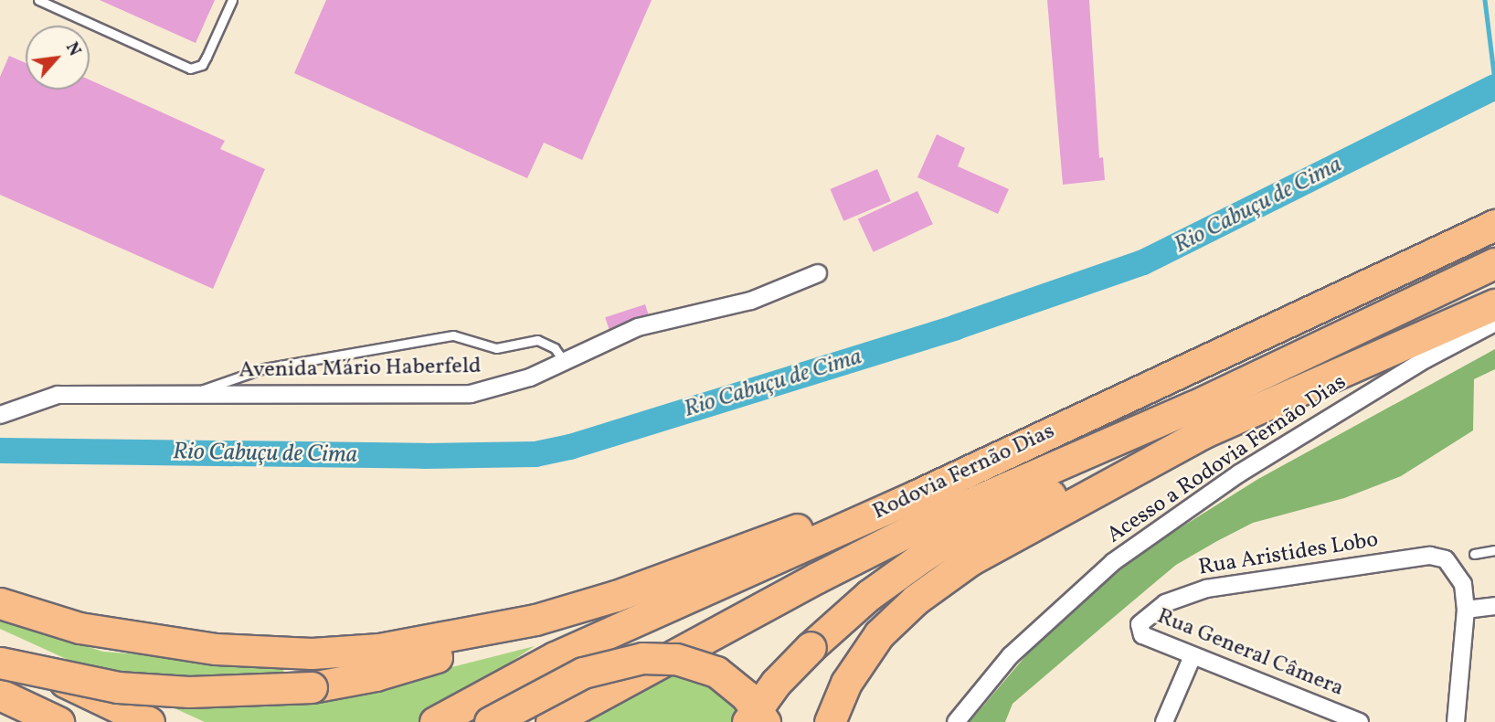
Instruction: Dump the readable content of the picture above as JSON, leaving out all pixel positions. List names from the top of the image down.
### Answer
{
  "streets": {
    "highway": ["Rodovia Fernão Dias"],
    "street": [
      "Avenida Mário Haberfeld",
      "Acesso a Rodovia Fernão Dias",
      "Rua Aristides Lobo",
      "Rua General Câmera"
    ]
  },
  "crossings": [
    ["Rua Aristides Lobo", "Rua General Câmera"]
  ],
  "water": ["Rio Cabuçu de Cima"],
  "north": "top right"
}
